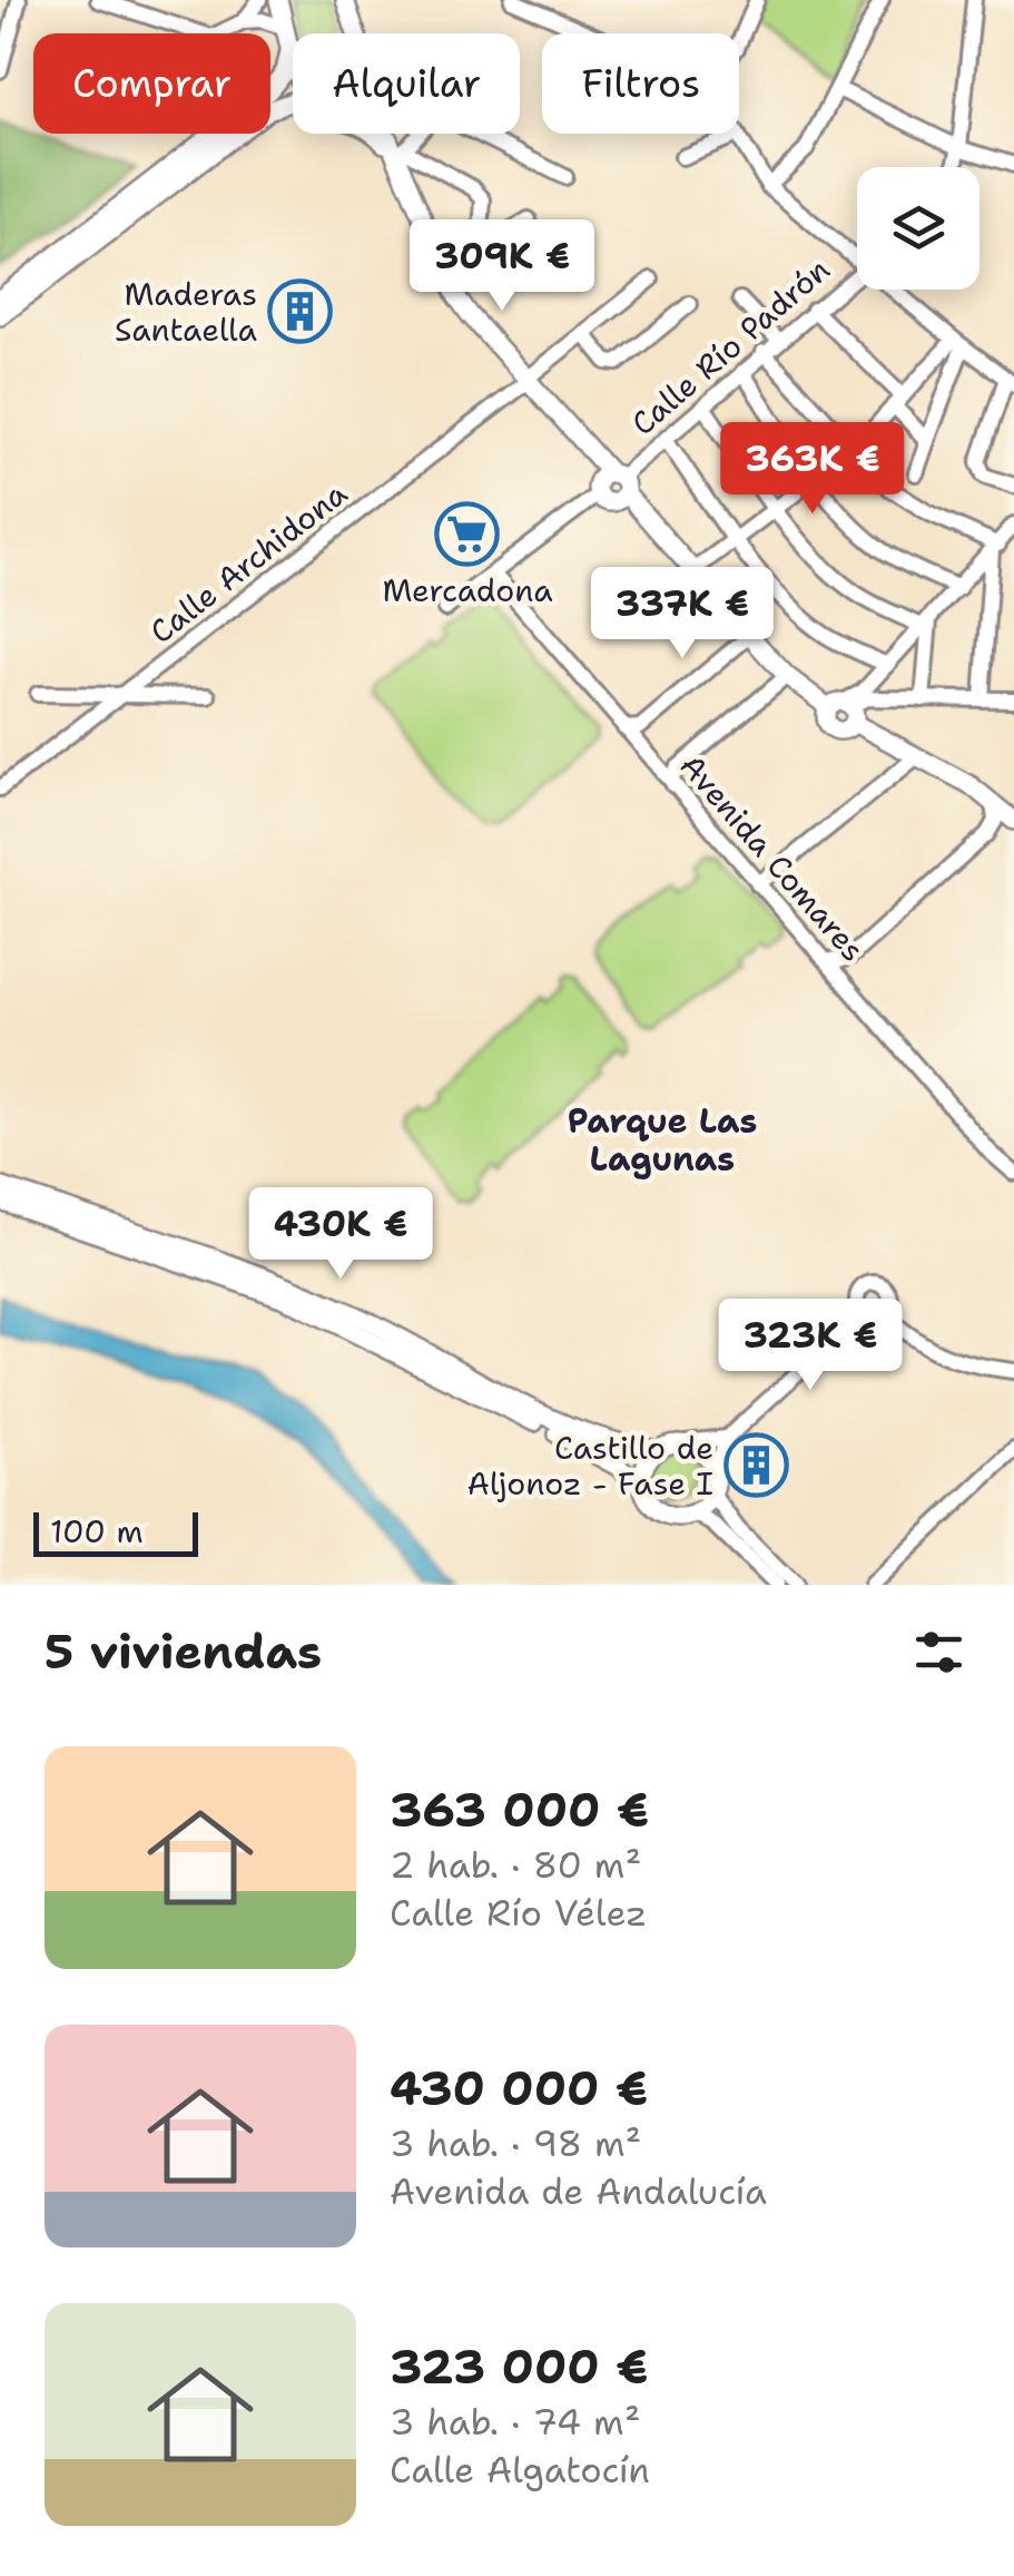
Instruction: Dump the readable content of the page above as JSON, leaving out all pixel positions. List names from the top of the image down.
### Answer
{
  "streets": {
    "street": ["Calle Río Padrón", "Calle Archidona", "Avenida Comares"]
  },
  "districts": ["Parque Las Lagunas"],
  "places": {
    "building": ["Maderas Santaella", "Castillo de Aljonoz - Fase I"],
    "supermarket": ["Mercadona"]
  },
  "scale_bar": "100 m",
  "page": {
    "chip": ["Comprar", "Alquilar", "Filtros"],
    "price": [
      "309K €",
      "363K €",
      "337K €",
      "430K €",
      "323K €"
    ],
    "scale": "100 m",
    "heading": "5 viviendas",
    "list": [
      {
        "name": "363 000 €",
        "note": "2 hab. · 80 m² · Calle Río Vélez"
      },
      {
        "name": "430 000 €",
        "note": "3 hab. · 98 m² · Avenida de Andalucía"
      },
      {
        "name": "323 000 €",
        "note": "3 hab. · 74 m² · Calle Algatocín"
      }
    ]
  }
}
